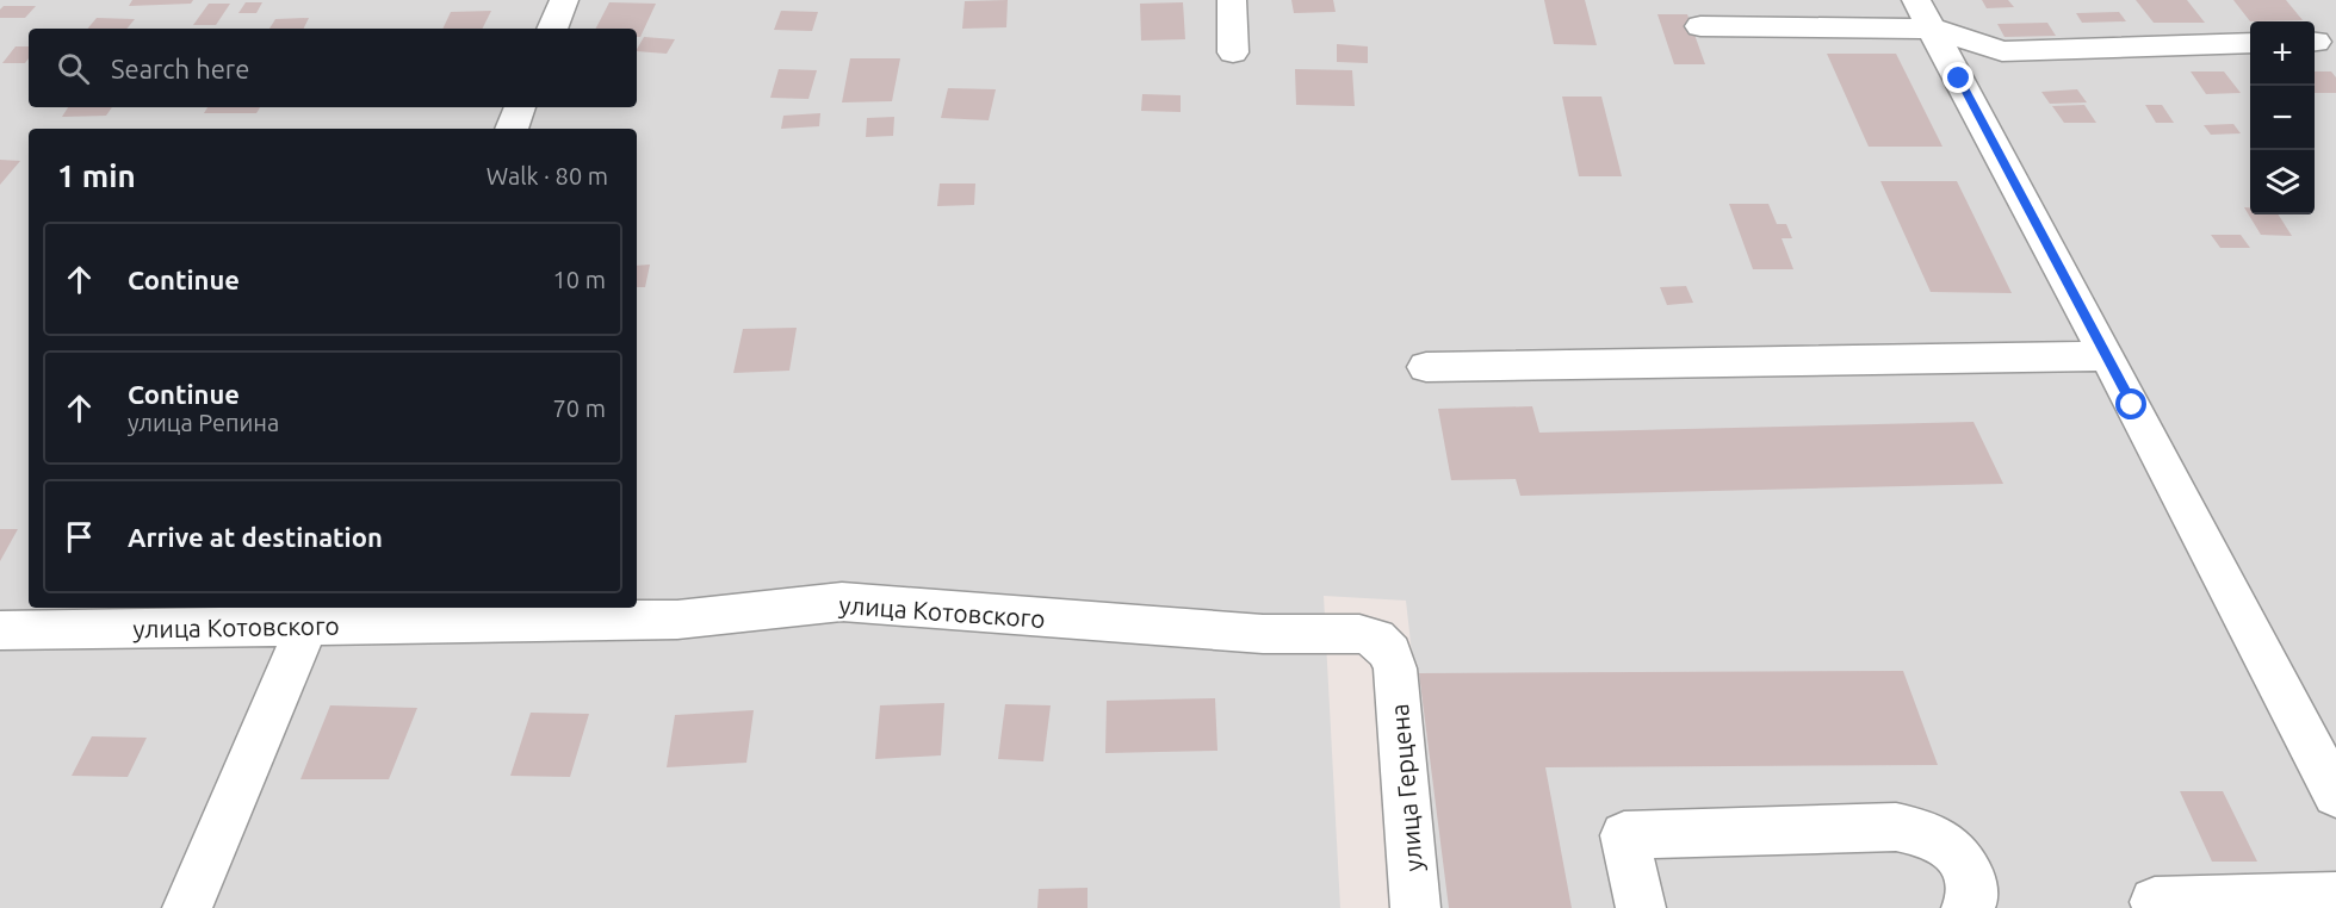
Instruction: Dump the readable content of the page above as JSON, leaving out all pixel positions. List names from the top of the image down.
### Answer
{
  "streets": {
    "street": ["улица Котовского", "улица Герцена"]
  },
  "crossings": [
    ["улица Котовского", "улица Герцена"]
  ],
  "page": {
    "map_buttons": ["+", "−"],
    "search": "Search here",
    "heading": ["1 min", "Walk · 80 m"],
    "list": [
      ["Continue", "10 m"],
      ["Continue", "улица Репина", "70 m"],
      "Arrive at destination"
    ]
  }
}
